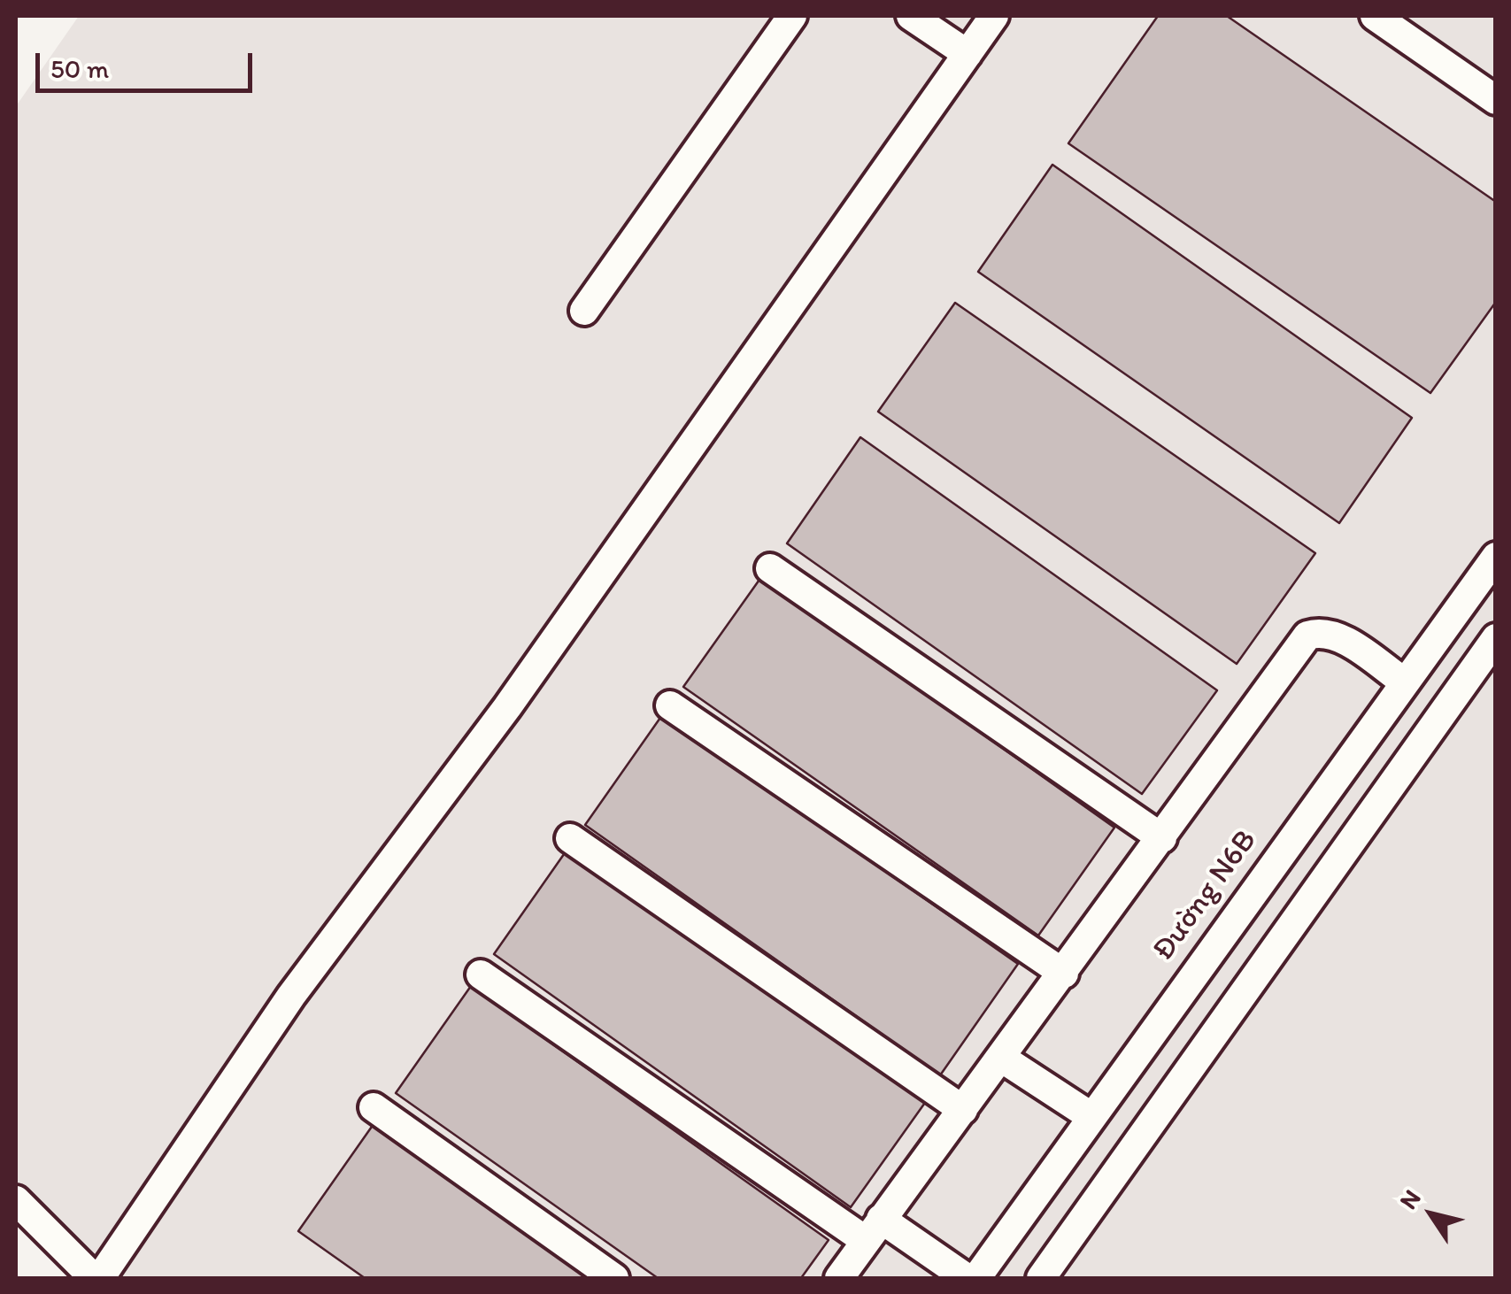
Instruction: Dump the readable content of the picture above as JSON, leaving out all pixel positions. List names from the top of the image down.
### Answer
{
  "streets": {
    "street": ["Đường N6B"]
  },
  "scale_bar": "50 m",
  "north": "top left"
}
